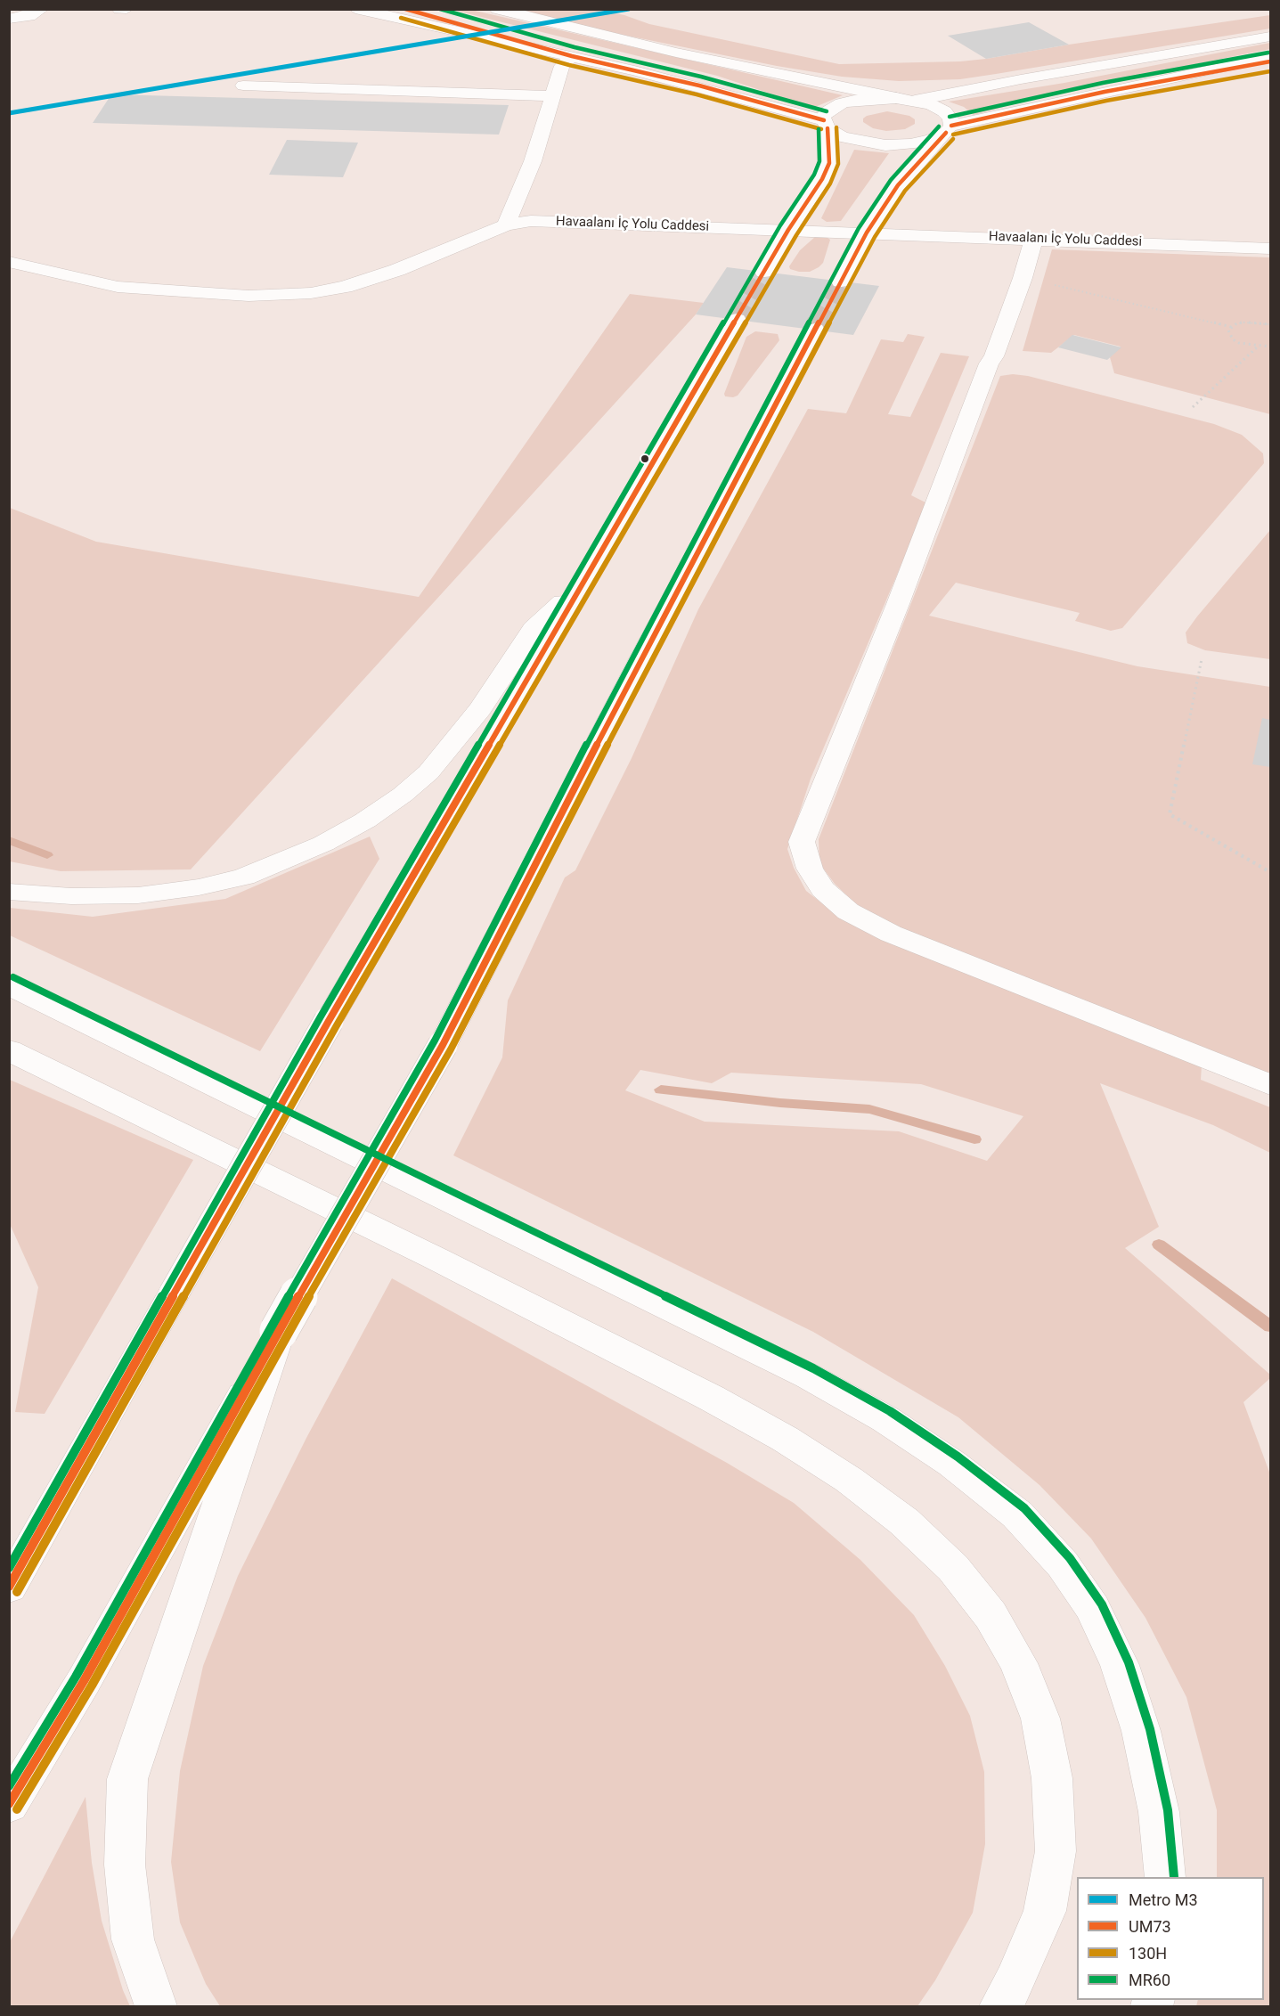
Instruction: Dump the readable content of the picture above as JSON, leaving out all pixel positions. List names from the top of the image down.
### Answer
{
  "streets": {
    "main road": ["Havaalanı İç Yolu Caddesi"]
  },
  "lines": [
    "metro line M3",
    "transit line UM73",
    "transit line MR60",
    "transit line 130H"
  ],
  "legend": [
    "Metro M3",
    "UM73",
    "130H",
    "MR60"
  ]
}
